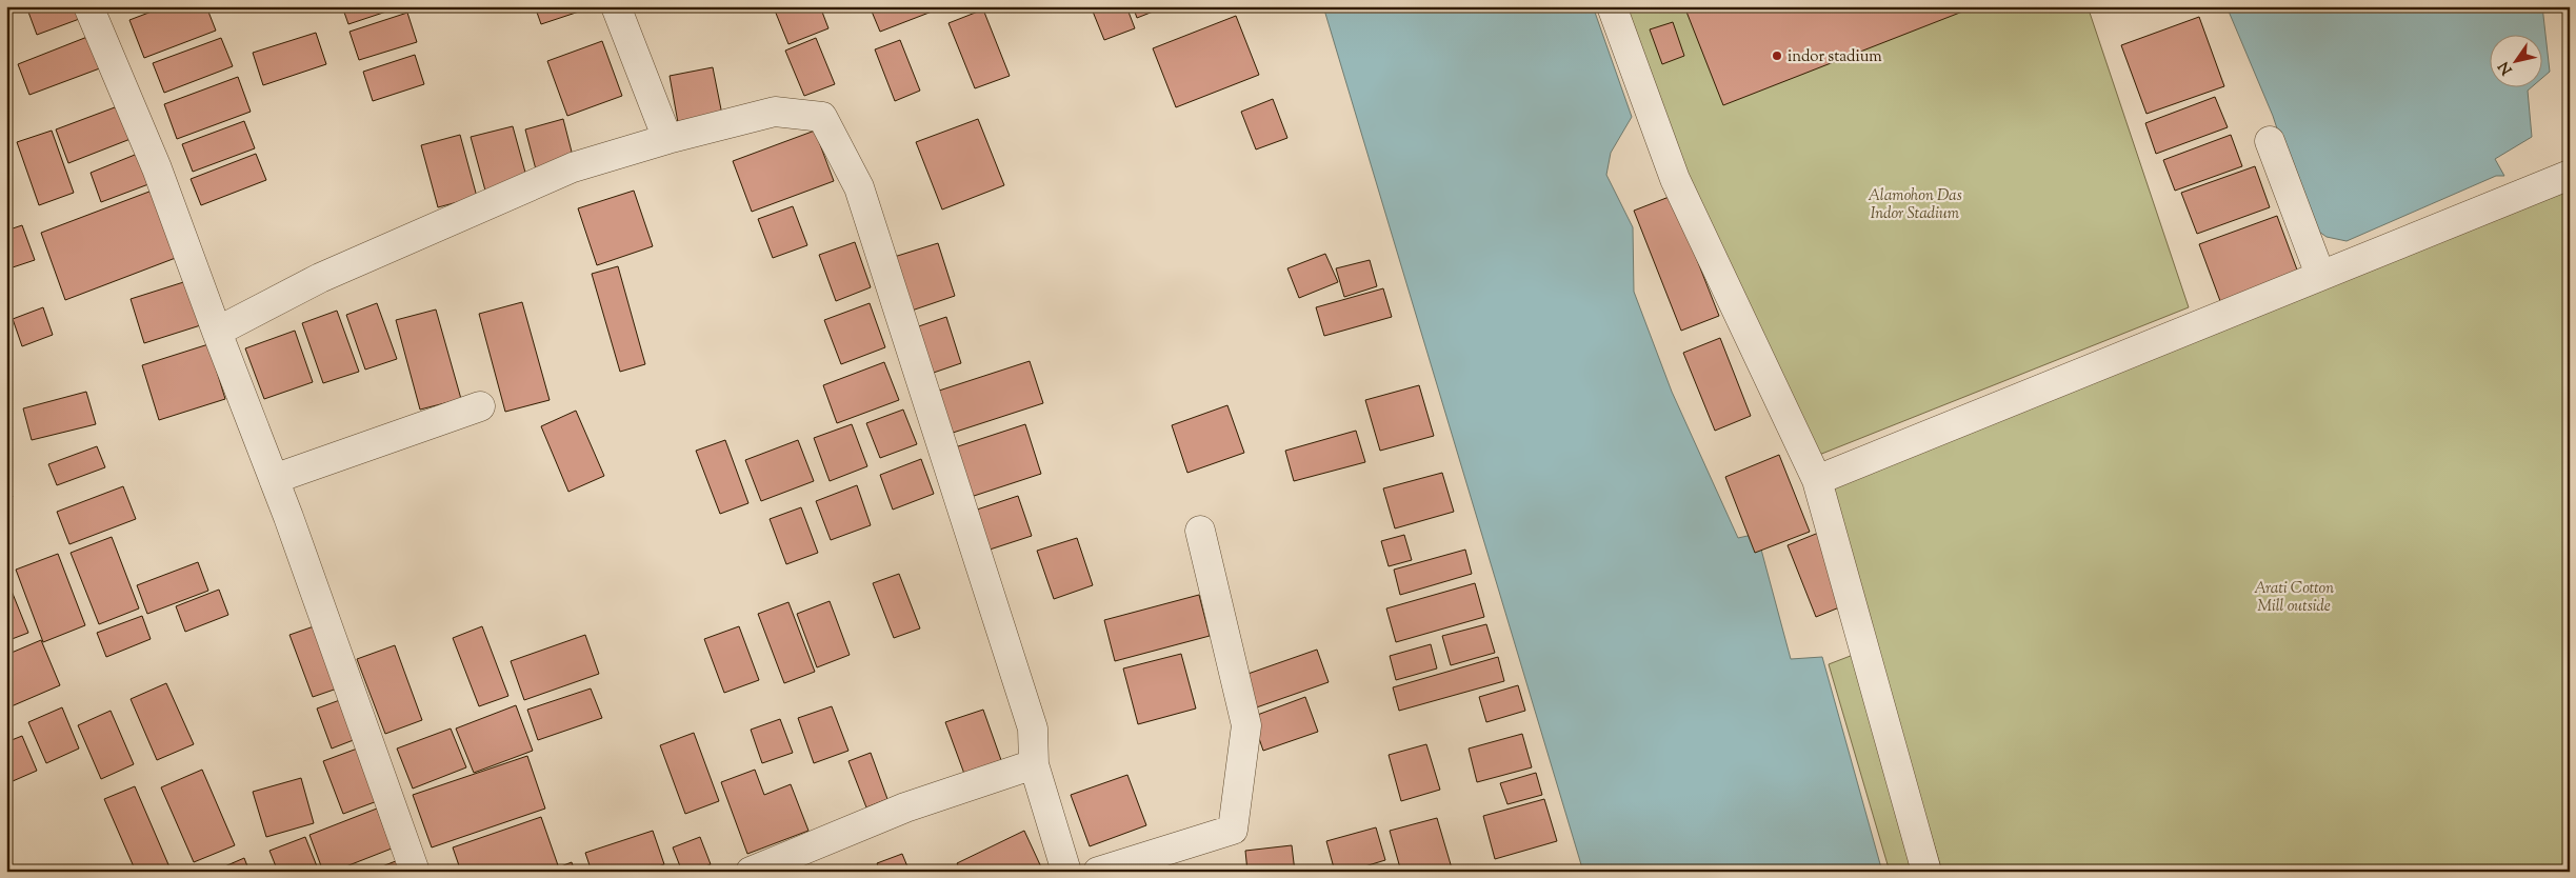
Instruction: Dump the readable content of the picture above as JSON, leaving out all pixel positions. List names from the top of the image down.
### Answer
{
  "parks": ["Alamohon Das Indor Stadium", "Arati Cotton Mill outside"],
  "places": ["indor stadium"],
  "north": "bottom left"
}
